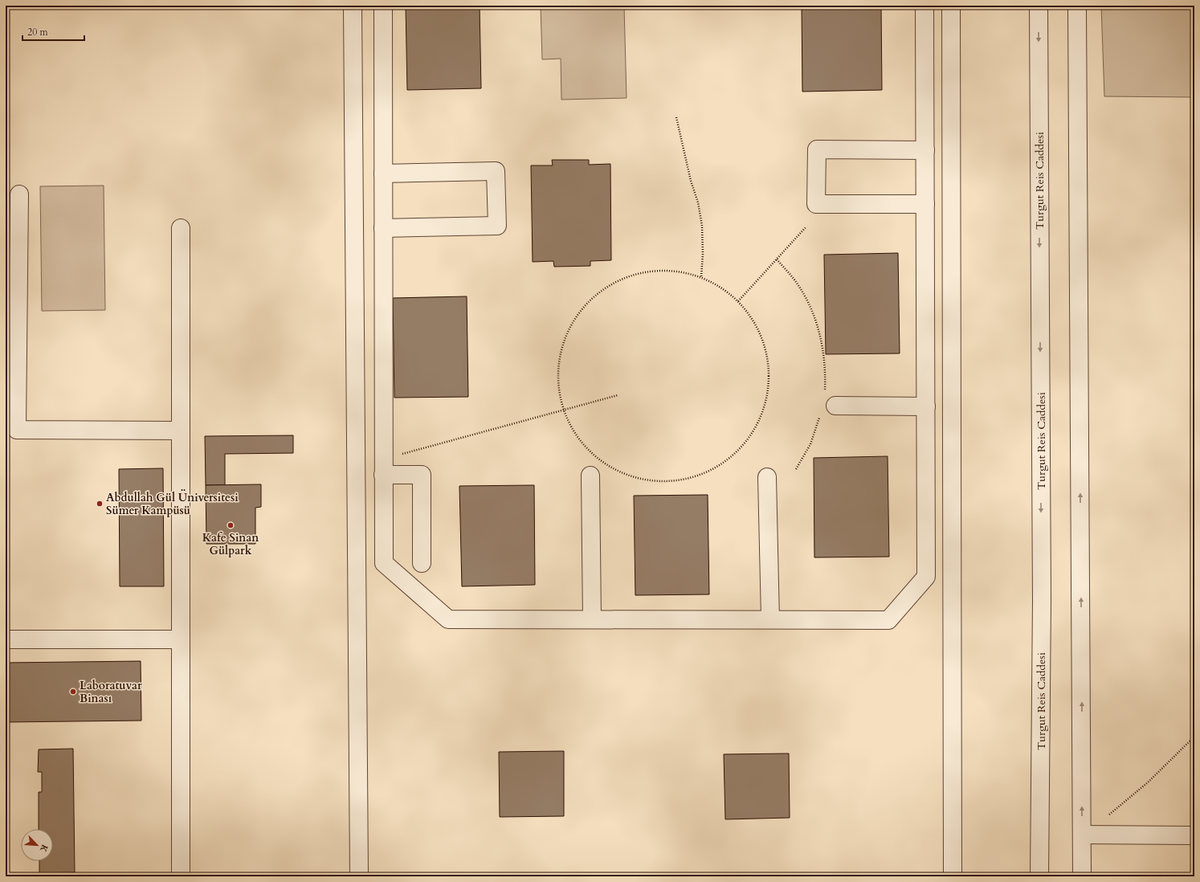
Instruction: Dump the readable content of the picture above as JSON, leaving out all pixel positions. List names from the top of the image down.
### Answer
{
  "streets": {
    "street": ["Turgut Reis Caddesi"]
  },
  "places": ["Abdullah Gül Üniversitesi Sümer Kampüsü", "Kafe Sinan Gülpark", "Laboratuvar Binası"],
  "scale_bar": "20 m",
  "north": "bottom right"
}
